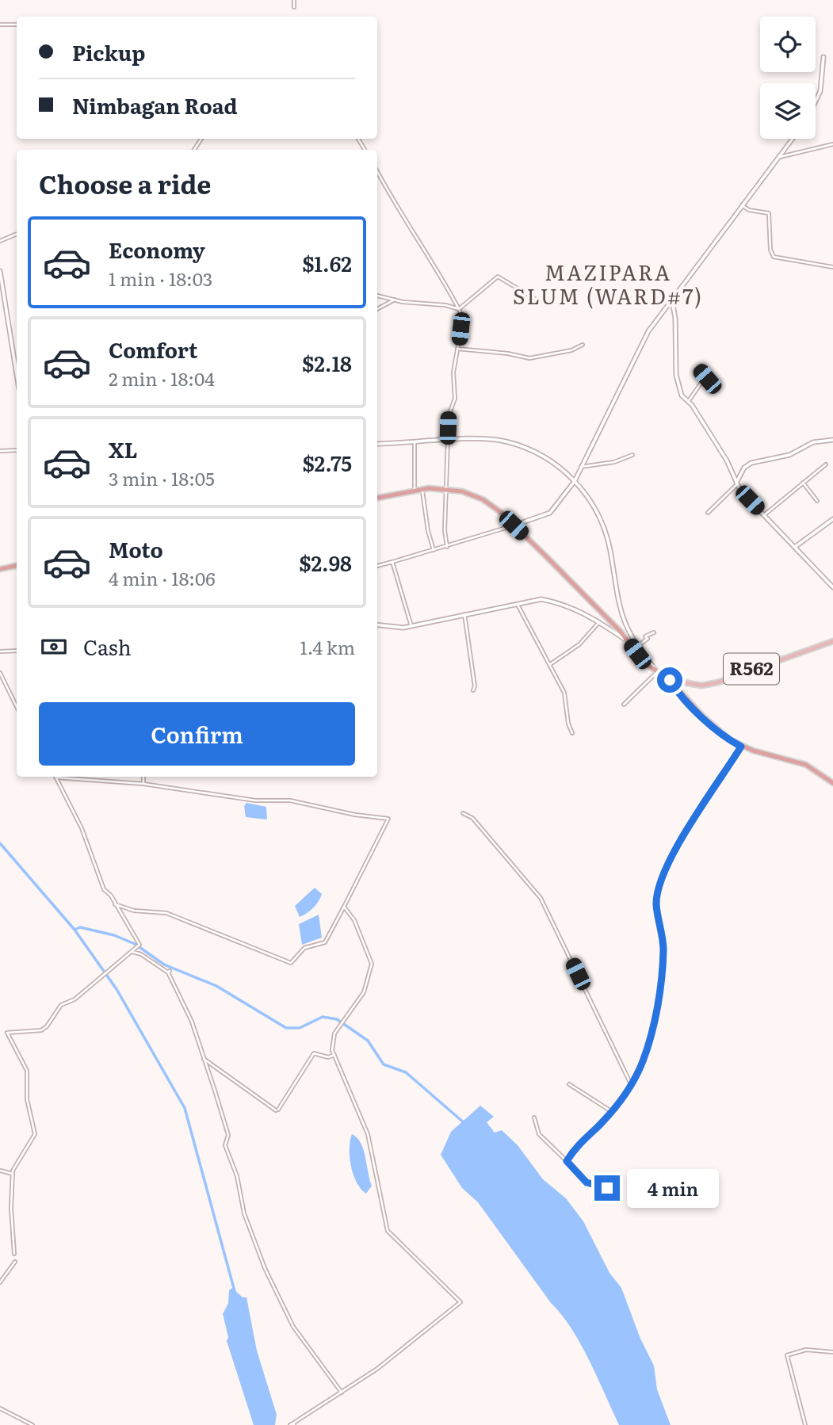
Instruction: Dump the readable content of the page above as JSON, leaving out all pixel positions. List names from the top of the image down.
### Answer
{
  "streets": {
    "main road": ["R562"]
  },
  "districts": ["MAZIPARA SLUM (WARD#7)"],
  "page": {
    "banner": ["Pickup", "Nimbagan Road"],
    "heading": "Choose a ride",
    "list": [
      {
        "name": "Economy",
        "note": "1 min · 18:03",
        "value": "$1.62"
      },
      {
        "name": "Comfort",
        "note": "2 min · 18:04",
        "value": "$2.18"
      },
      {
        "name": "XL",
        "note": "3 min · 18:05",
        "value": "$2.75"
      },
      {
        "name": "Moto",
        "note": "4 min · 18:06",
        "value": "$2.98"
      }
    ],
    "pay": ["Cash", "1.4 km"],
    "buttons": "Confirm",
    "bubble": "4 min"
  }
}
